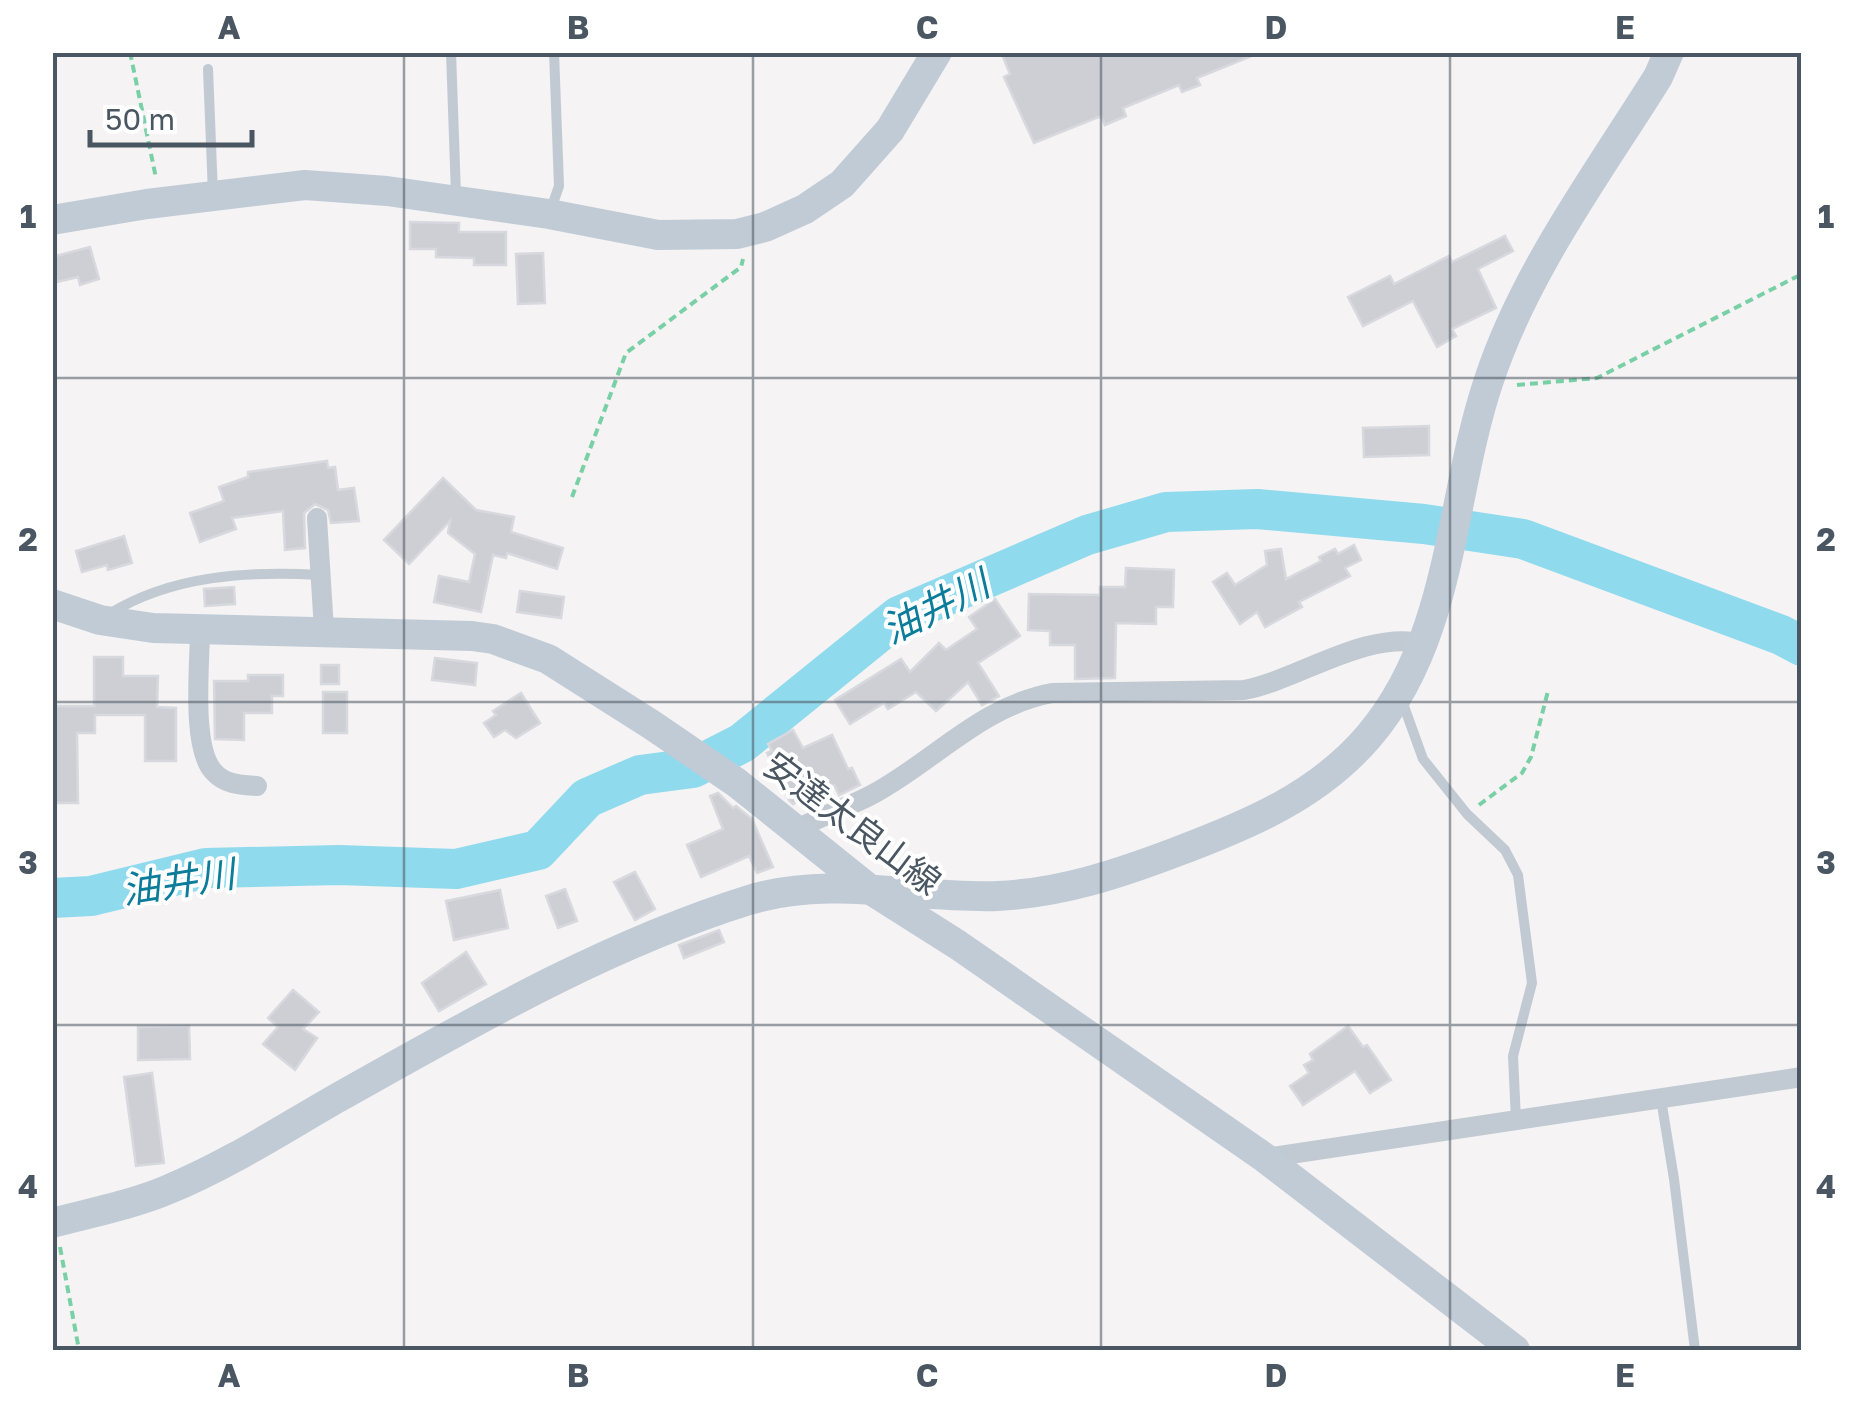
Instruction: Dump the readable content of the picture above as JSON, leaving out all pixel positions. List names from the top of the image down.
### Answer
{
  "streets": {
    "street": ["安達太良山線"]
  },
  "water": ["油井川"],
  "scale_bar": "50 m",
  "grid": {
    "columns": [
      "A",
      "B",
      "C",
      "D",
      "E"
    ],
    "rows": [
      "1",
      "2",
      "3",
      "4"
    ]
  }
}
